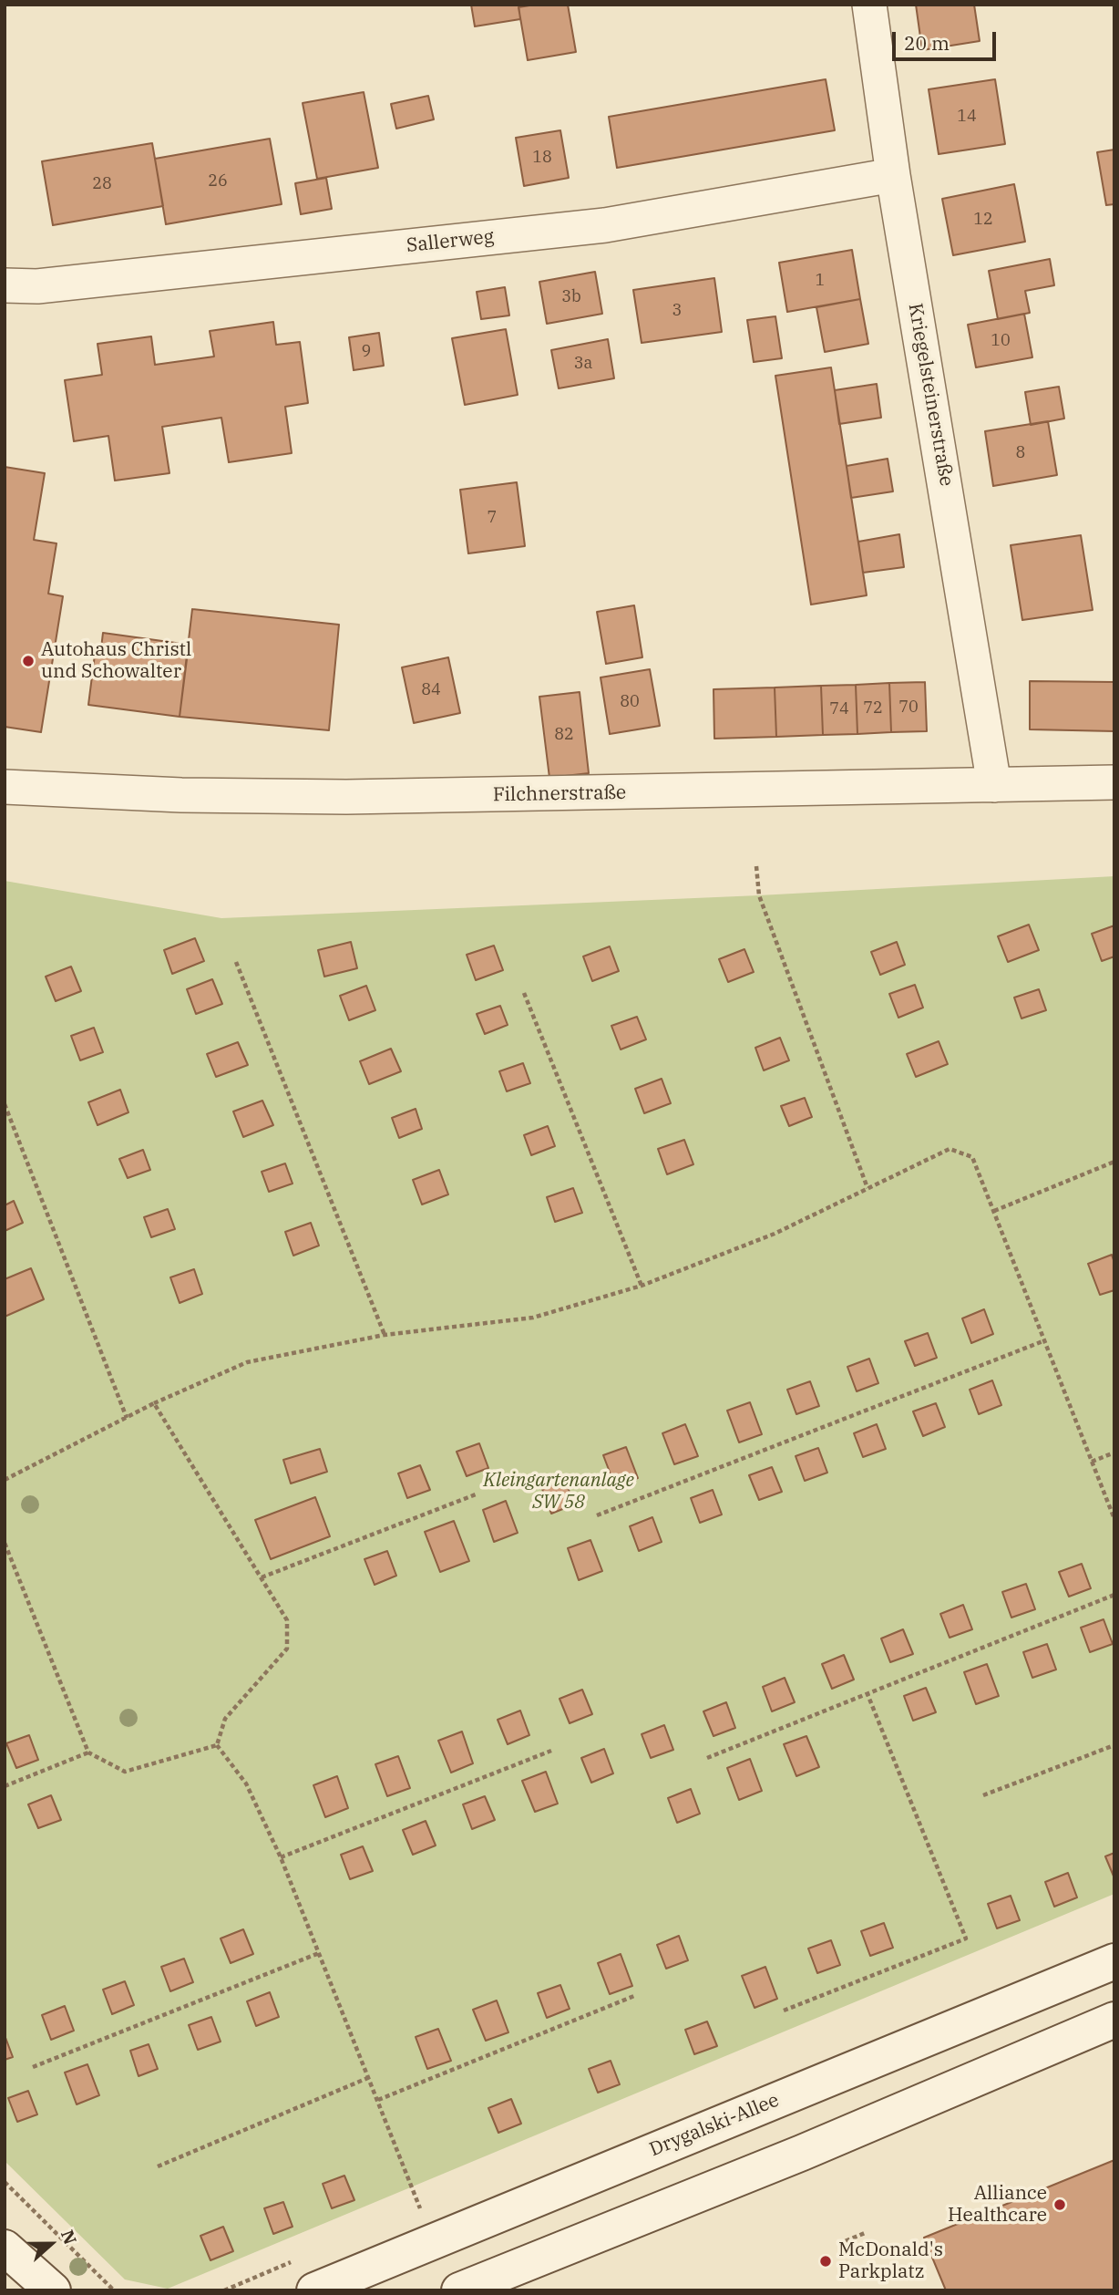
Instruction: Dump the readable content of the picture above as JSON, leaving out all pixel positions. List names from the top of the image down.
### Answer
{
  "streets": {
    "main road": ["Drygalski-Allee"],
    "street": ["Sallerweg", "Kriegelsteinerstraße", "Filchnerstraße"]
  },
  "crossings": [
    ["Sallerweg", "Kriegelsteinerstraße"],
    ["Kriegelsteinerstraße", "Filchnerstraße"]
  ],
  "parks": ["Kleingartenanlage SW 58"],
  "places": ["Autohaus Christl und Schowalter", "Alliance Healthcare", "McDonald's Parkplatz"],
  "house_numbers": [
    "14",
    "18",
    "26",
    "28",
    "12",
    "1",
    "3b",
    "3",
    "10",
    "9",
    "3a",
    "8",
    "7",
    "84",
    "80",
    "70",
    "72",
    "74",
    "82"
  ],
  "scale_bar": "20 m",
  "north": "right"
}
